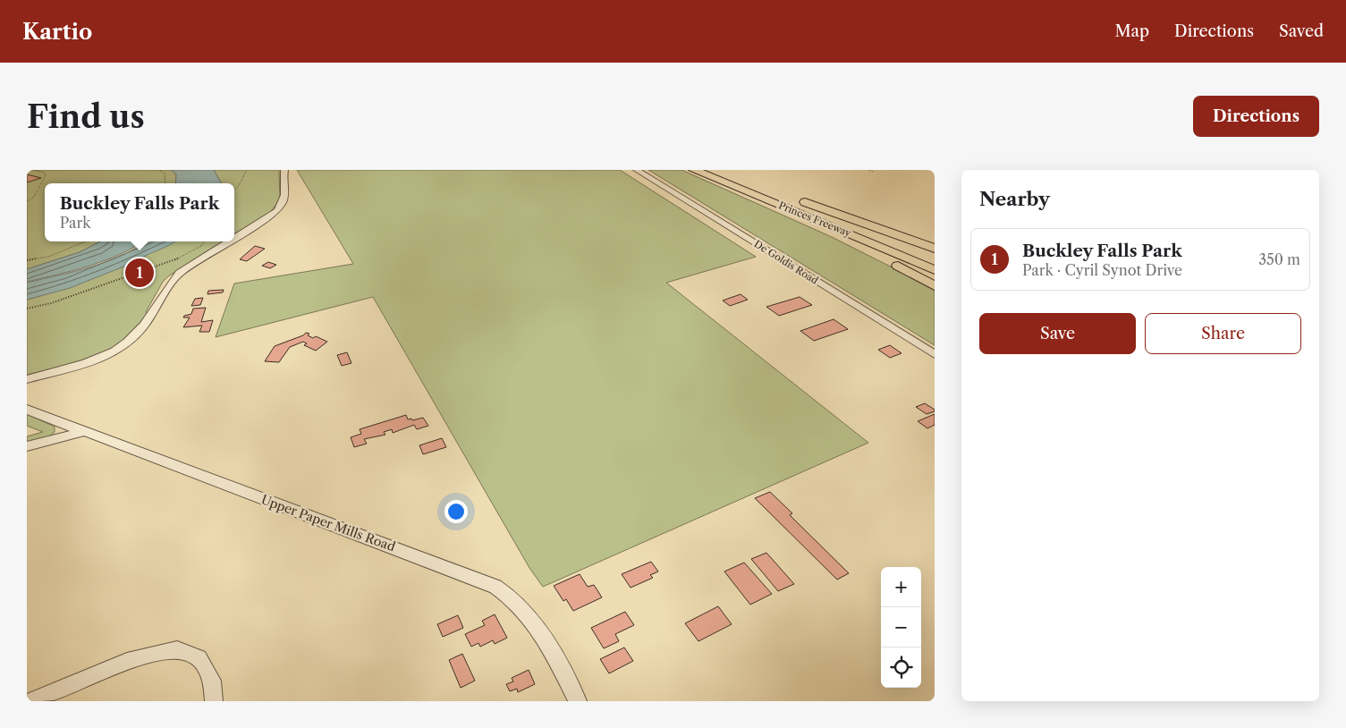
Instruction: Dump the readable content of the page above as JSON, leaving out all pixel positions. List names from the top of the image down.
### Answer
{
  "streets": {
    "highway": ["Princes Freeway"],
    "street": ["De Goldis Road", "Upper Paper Mills Road"]
  },
  "page": {
    "header": "Kartio",
    "nav": ["Map", "Directions", "Saved"],
    "buttons": [
      "Directions",
      ["Save", "Share"]
    ],
    "title": "Find us",
    "heading": "Nearby",
    "popup": ["Buckley Falls Park", "Park"],
    "list": [
      {
        "mark": "1",
        "name": "Buckley Falls Park",
        "note": "Park · Cyril Synot Drive",
        "value": "350 m"
      }
    ],
    "pins": "1",
    "map_buttons": ["+", "−"]
  }
}
